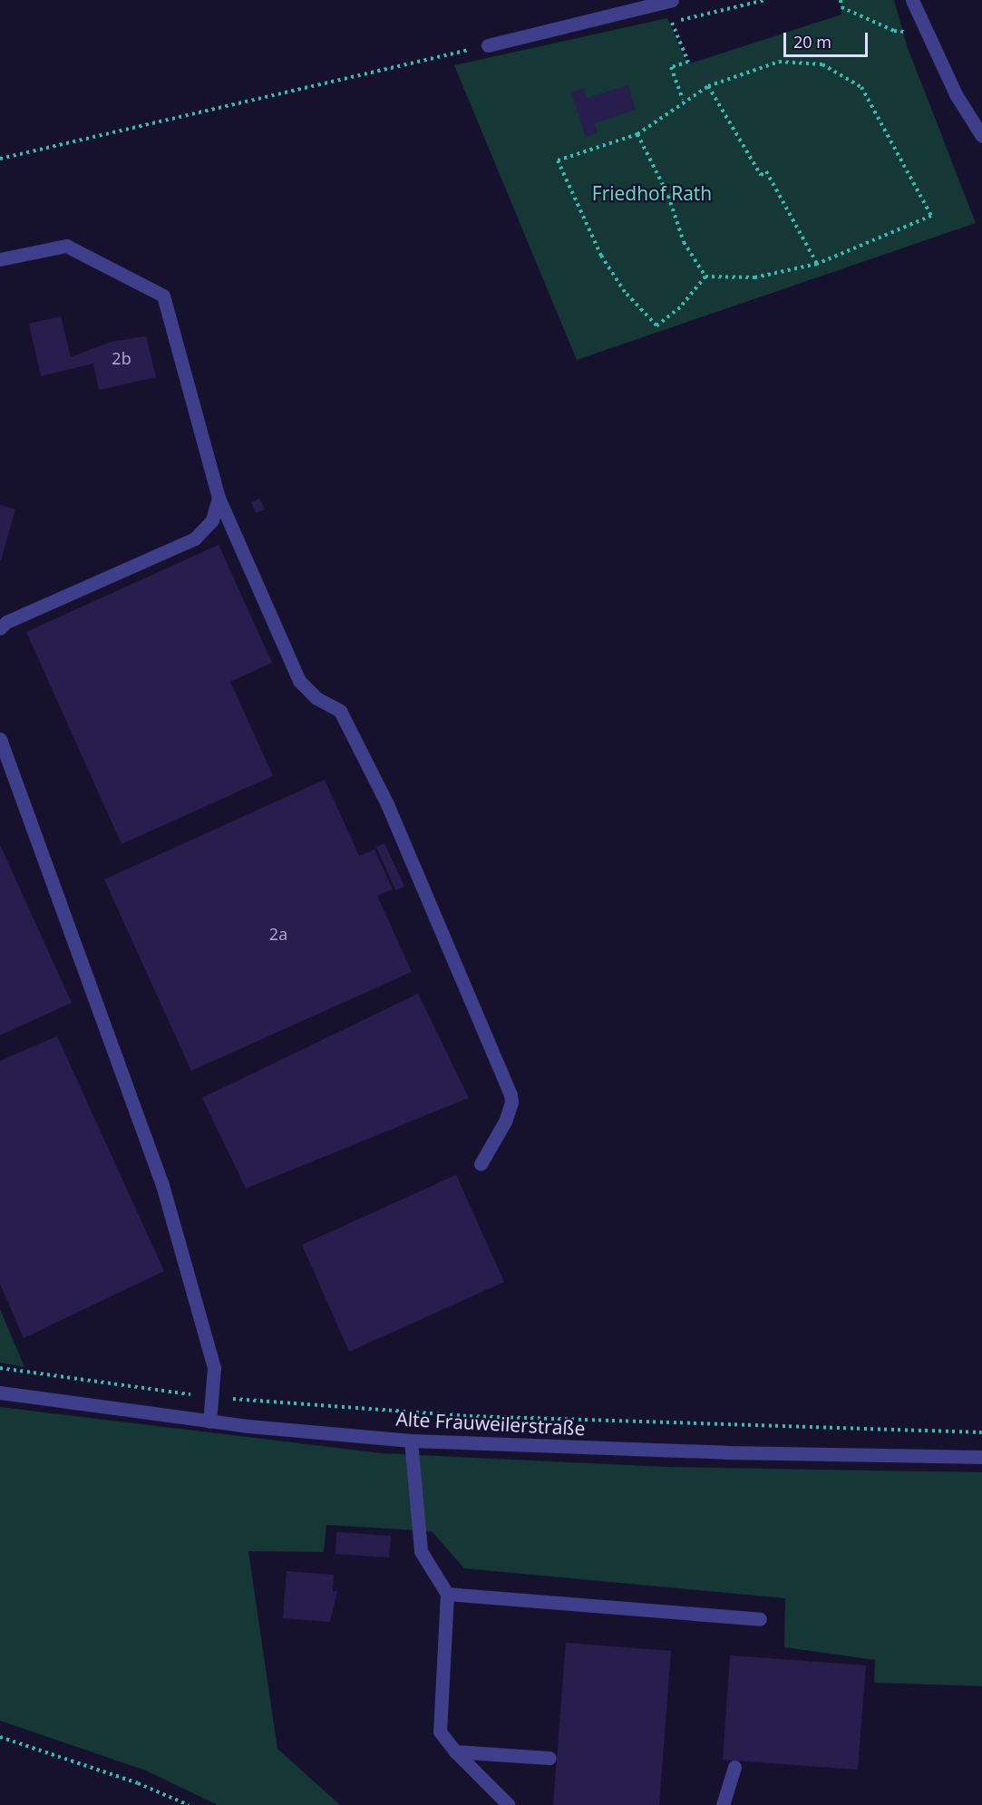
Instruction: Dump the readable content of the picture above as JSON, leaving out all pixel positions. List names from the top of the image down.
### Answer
{
  "streets": {
    "street": ["Alte Frauweilerstraße"]
  },
  "parks": ["Friedhof Rath"],
  "house_numbers": ["2b", "2a"],
  "scale_bar": "20 m"
}
